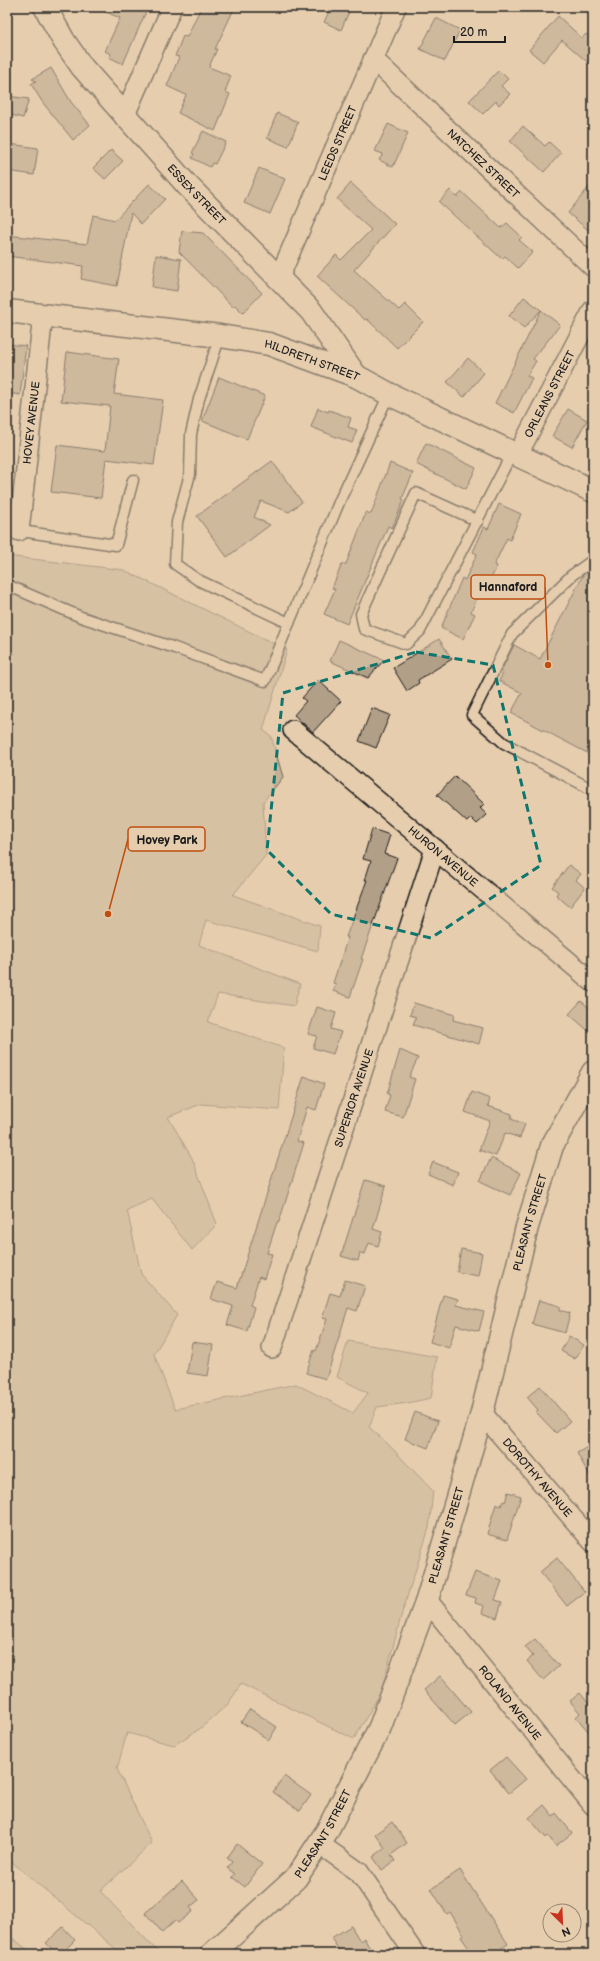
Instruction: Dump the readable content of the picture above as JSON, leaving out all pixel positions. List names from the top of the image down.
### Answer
{
  "streets": {
    "street": [
      "LEEDS STREET",
      "NATCHEZ STREET",
      "ESSEX STREET",
      "HILDRETH STREET",
      "ORLEANS STREET",
      "HOVEY AVENUE",
      "HURON AVENUE",
      "SUPERIOR AVENUE",
      "PLEASANT STREET",
      "DOROTHY AVENUE",
      "ROLAND AVENUE"
    ]
  },
  "crossings": [
    ["LEEDS STREET", "NATCHEZ STREET"],
    ["LEEDS STREET", "ESSEX STREET"],
    ["ESSEX STREET", "HILDRETH STREET"],
    ["HILDRETH STREET", "ORLEANS STREET"],
    ["HILDRETH STREET", "HOVEY AVENUE"],
    ["HURON AVENUE", "SUPERIOR AVENUE"],
    ["PLEASANT STREET", "DOROTHY AVENUE"],
    ["PLEASANT STREET", "ROLAND AVENUE"]
  ],
  "places": ["Hannaford", "Hovey Park"],
  "scale_bar": "20 m",
  "north": "bottom right"
}
